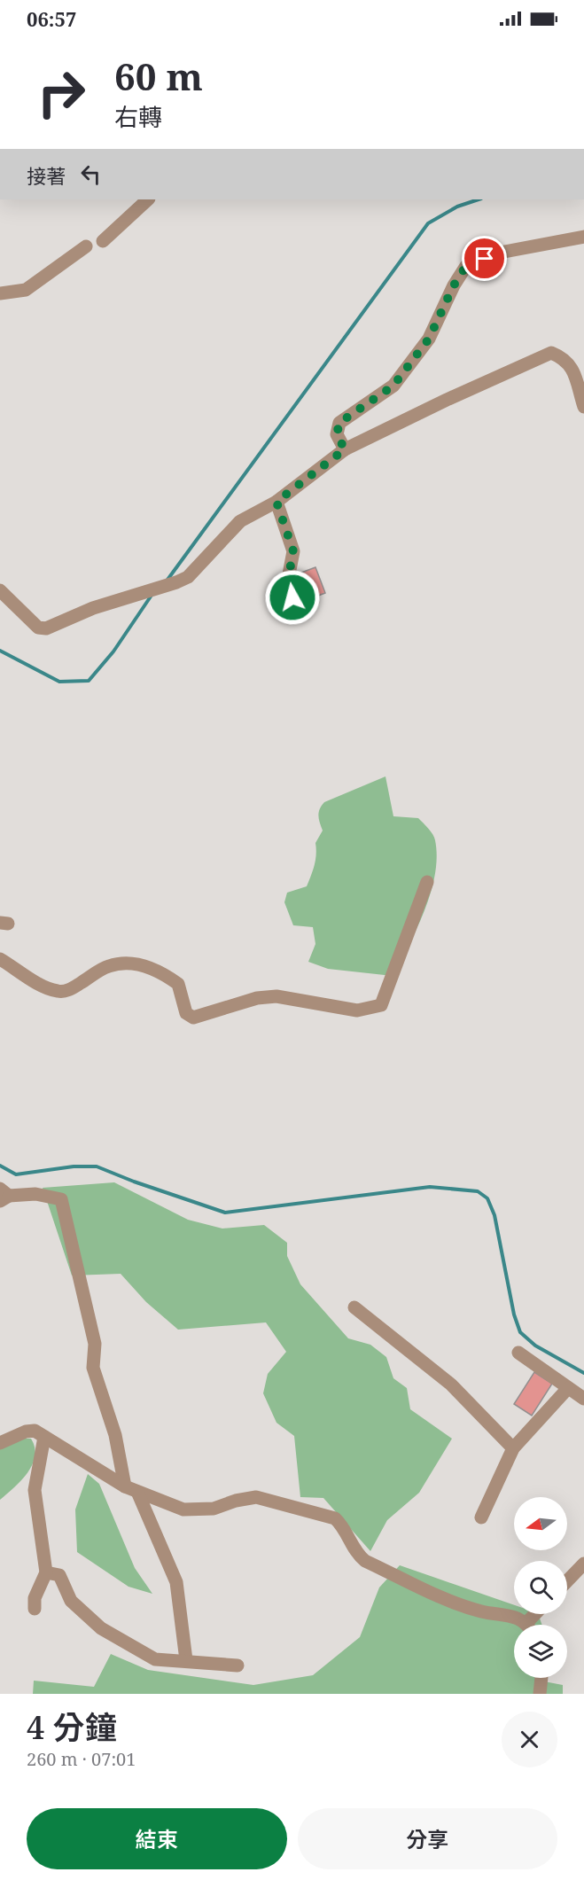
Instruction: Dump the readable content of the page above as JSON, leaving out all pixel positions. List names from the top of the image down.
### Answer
{
  "north": "left",
  "page": {
    "status": "06:57",
    "turn": ["60 m", "右轉"],
    "then": "接著",
    "heading": ["4 分鐘", "260 m · 07:01"],
    "buttons": ["結束", "分享"]
  }
}
